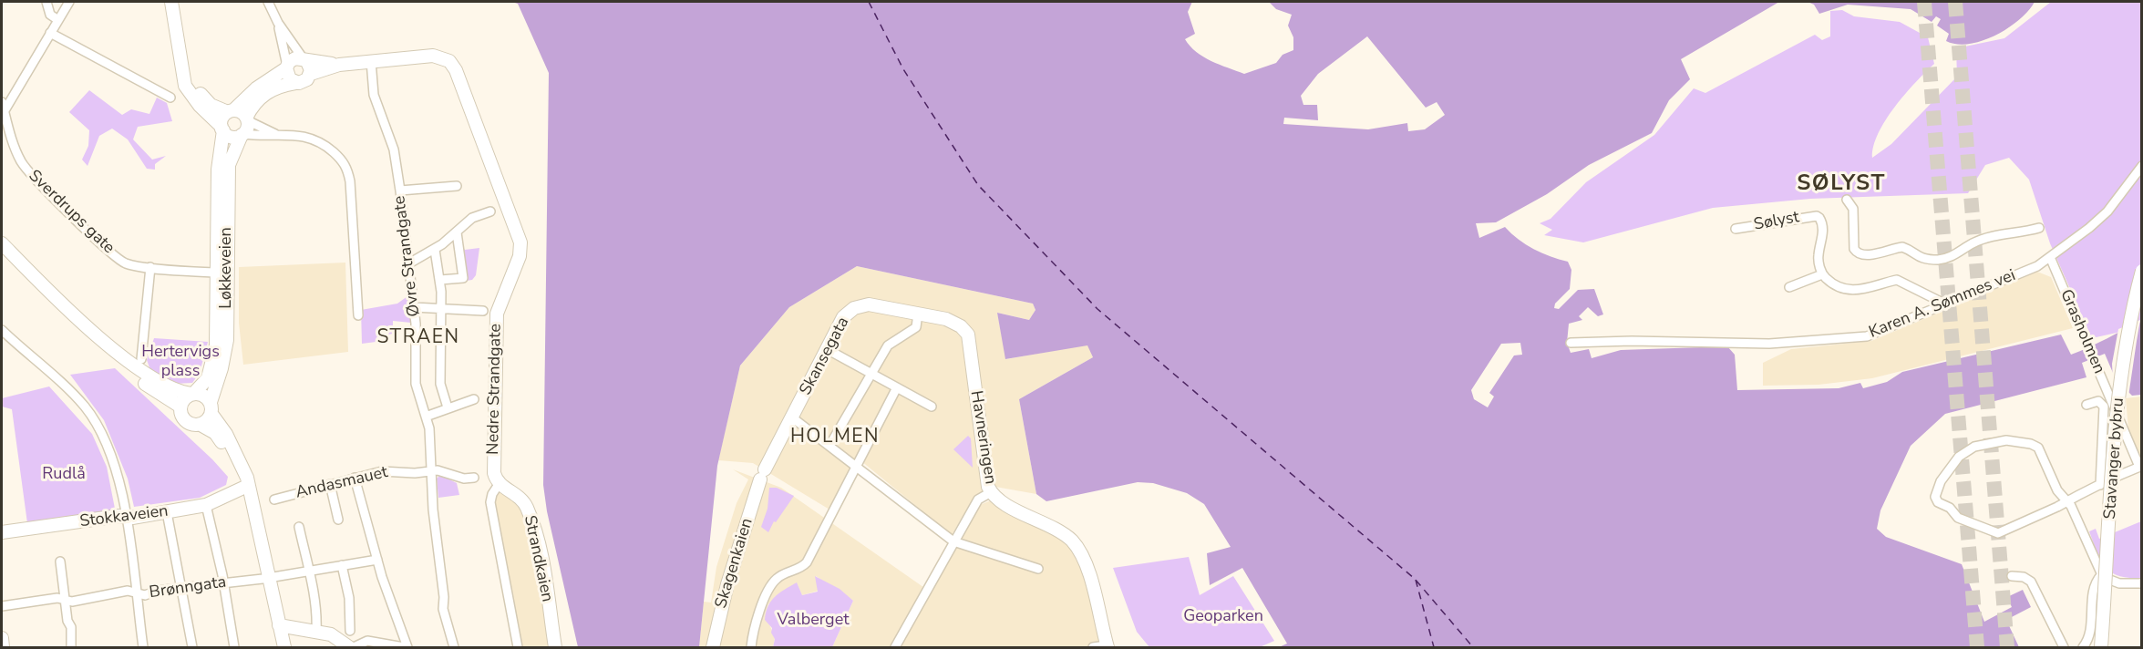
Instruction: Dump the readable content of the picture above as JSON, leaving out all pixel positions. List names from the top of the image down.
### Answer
{
  "streets": {
    "main road": [
      "Løkkeveien",
      "Skansegata",
      "Nedre Strandgate",
      "Havneringen",
      "Stavanger bybru",
      "Stokkaveien",
      "Strandkaien",
      "Skagenkaien"
    ],
    "street": [
      "Sverdrups gate",
      "Sølyst",
      "Øvre Strandgate",
      "Karen A. Sømmes vei",
      "Grasholmen",
      "Andasmauet",
      "Brønngata"
    ]
  },
  "crossings": [
    ["Sverdrups gate", "Løkkeveien"],
    ["Øvre Strandgate", "Nedre Strandgate"],
    ["Øvre Strandgate", "Andasmauet"],
    ["Karen A. Sømmes vei", "Grasholmen"],
    ["Skansegata", "Havneringen"],
    ["Skansegata", "Skagenkaien"],
    ["Nedre Strandgate", "Strandkaien"]
  ],
  "districts": ["SØLYST", "STRAEN", "HOLMEN"],
  "parks": [
    "Hertervigs plass",
    "Rudlå",
    "Geoparken",
    "Valberget"
  ]
}
